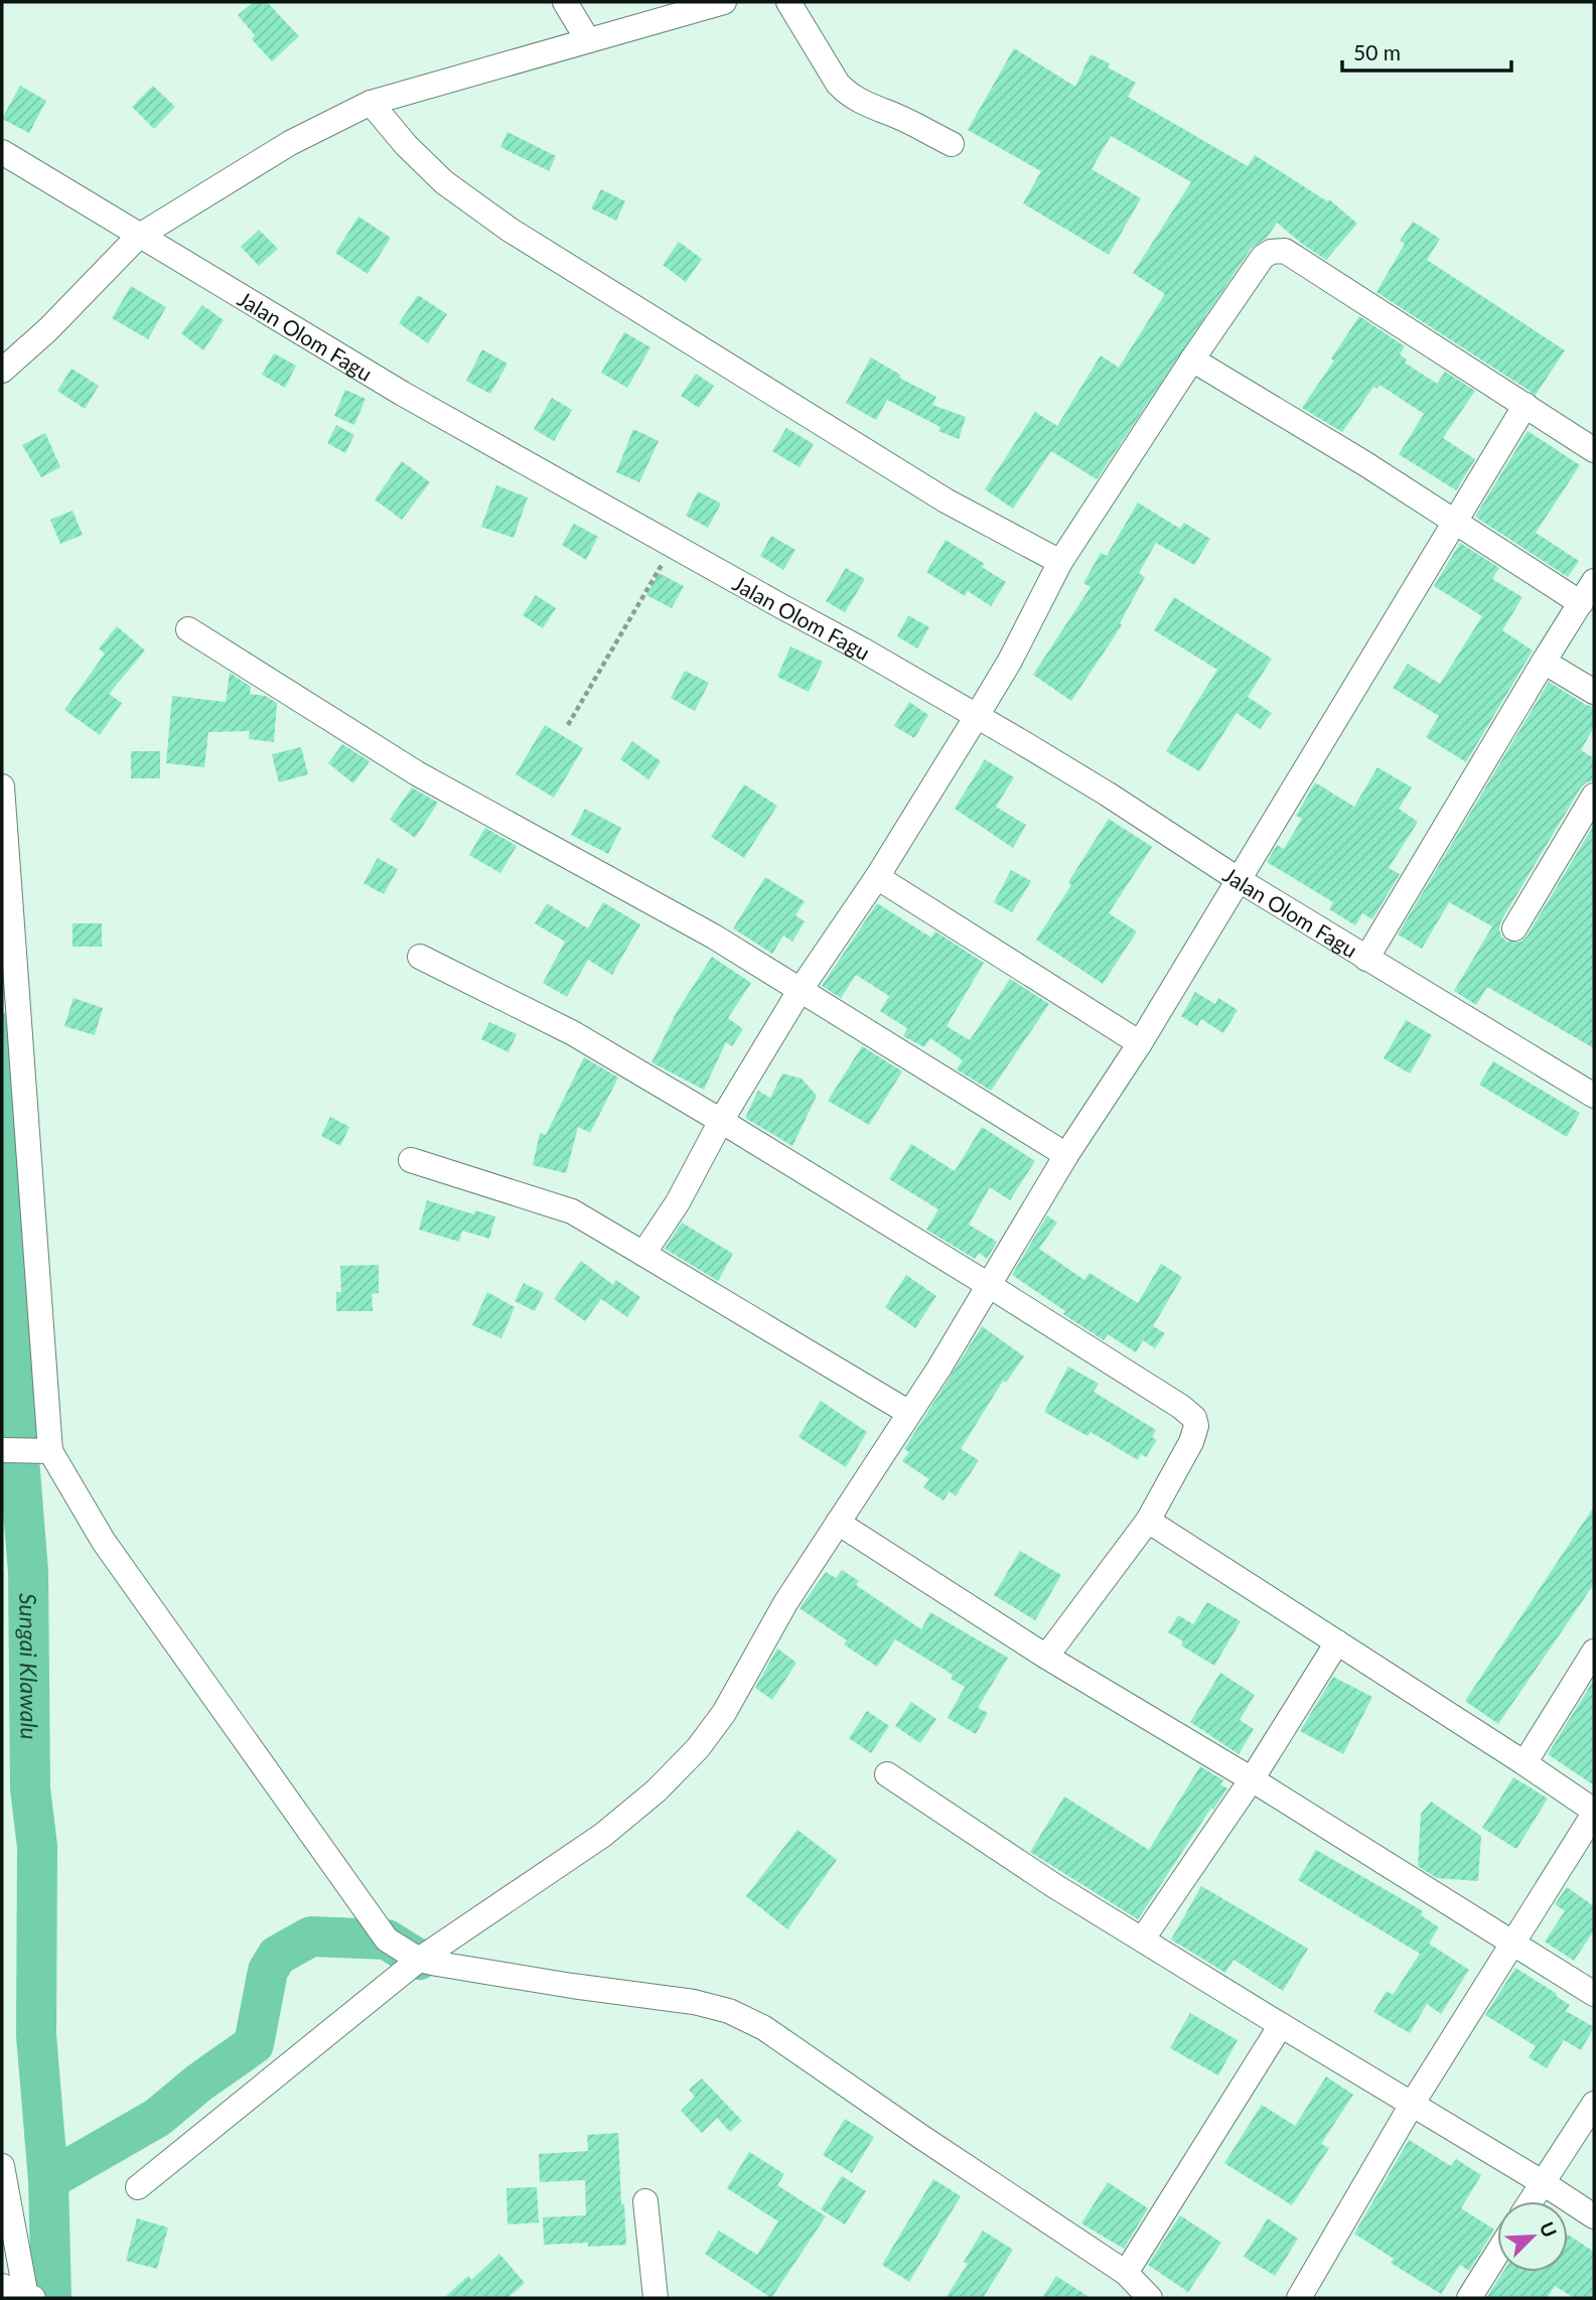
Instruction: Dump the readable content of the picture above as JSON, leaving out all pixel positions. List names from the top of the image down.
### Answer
{
  "streets": {
    "street": ["Jalan Olom Fagu"]
  },
  "water": ["Sungai Klawalu"],
  "scale_bar": "50 m",
  "north": "top right"
}
